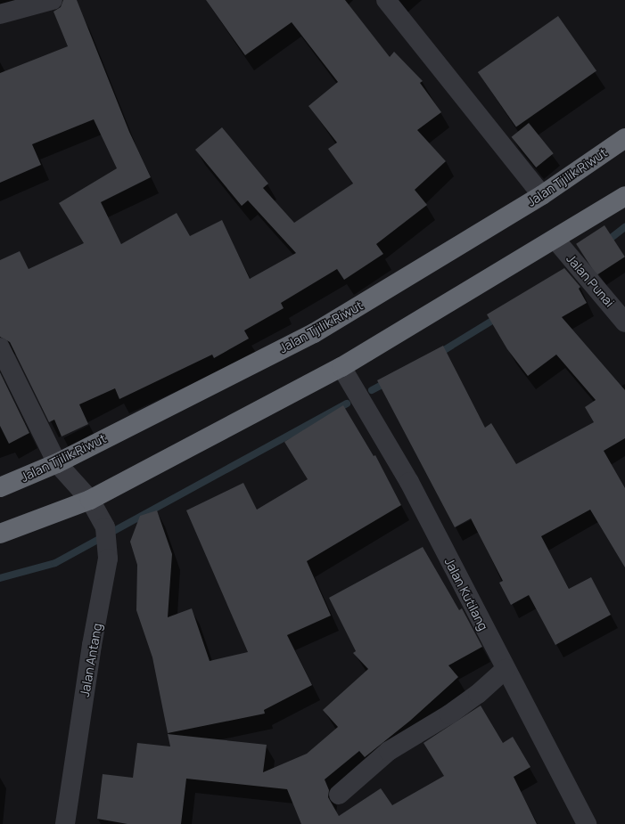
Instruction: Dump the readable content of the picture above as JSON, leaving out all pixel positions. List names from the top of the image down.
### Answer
{
  "streets": {
    "highway": ["Jalan Tjilik Riwut"],
    "street": ["Jalan Punai", "Jalan Kutilang", "Jalan Antang"]
  },
  "crossings": [
    ["Jalan Tjilik Riwut", "Jalan Antang"]
  ]
}
